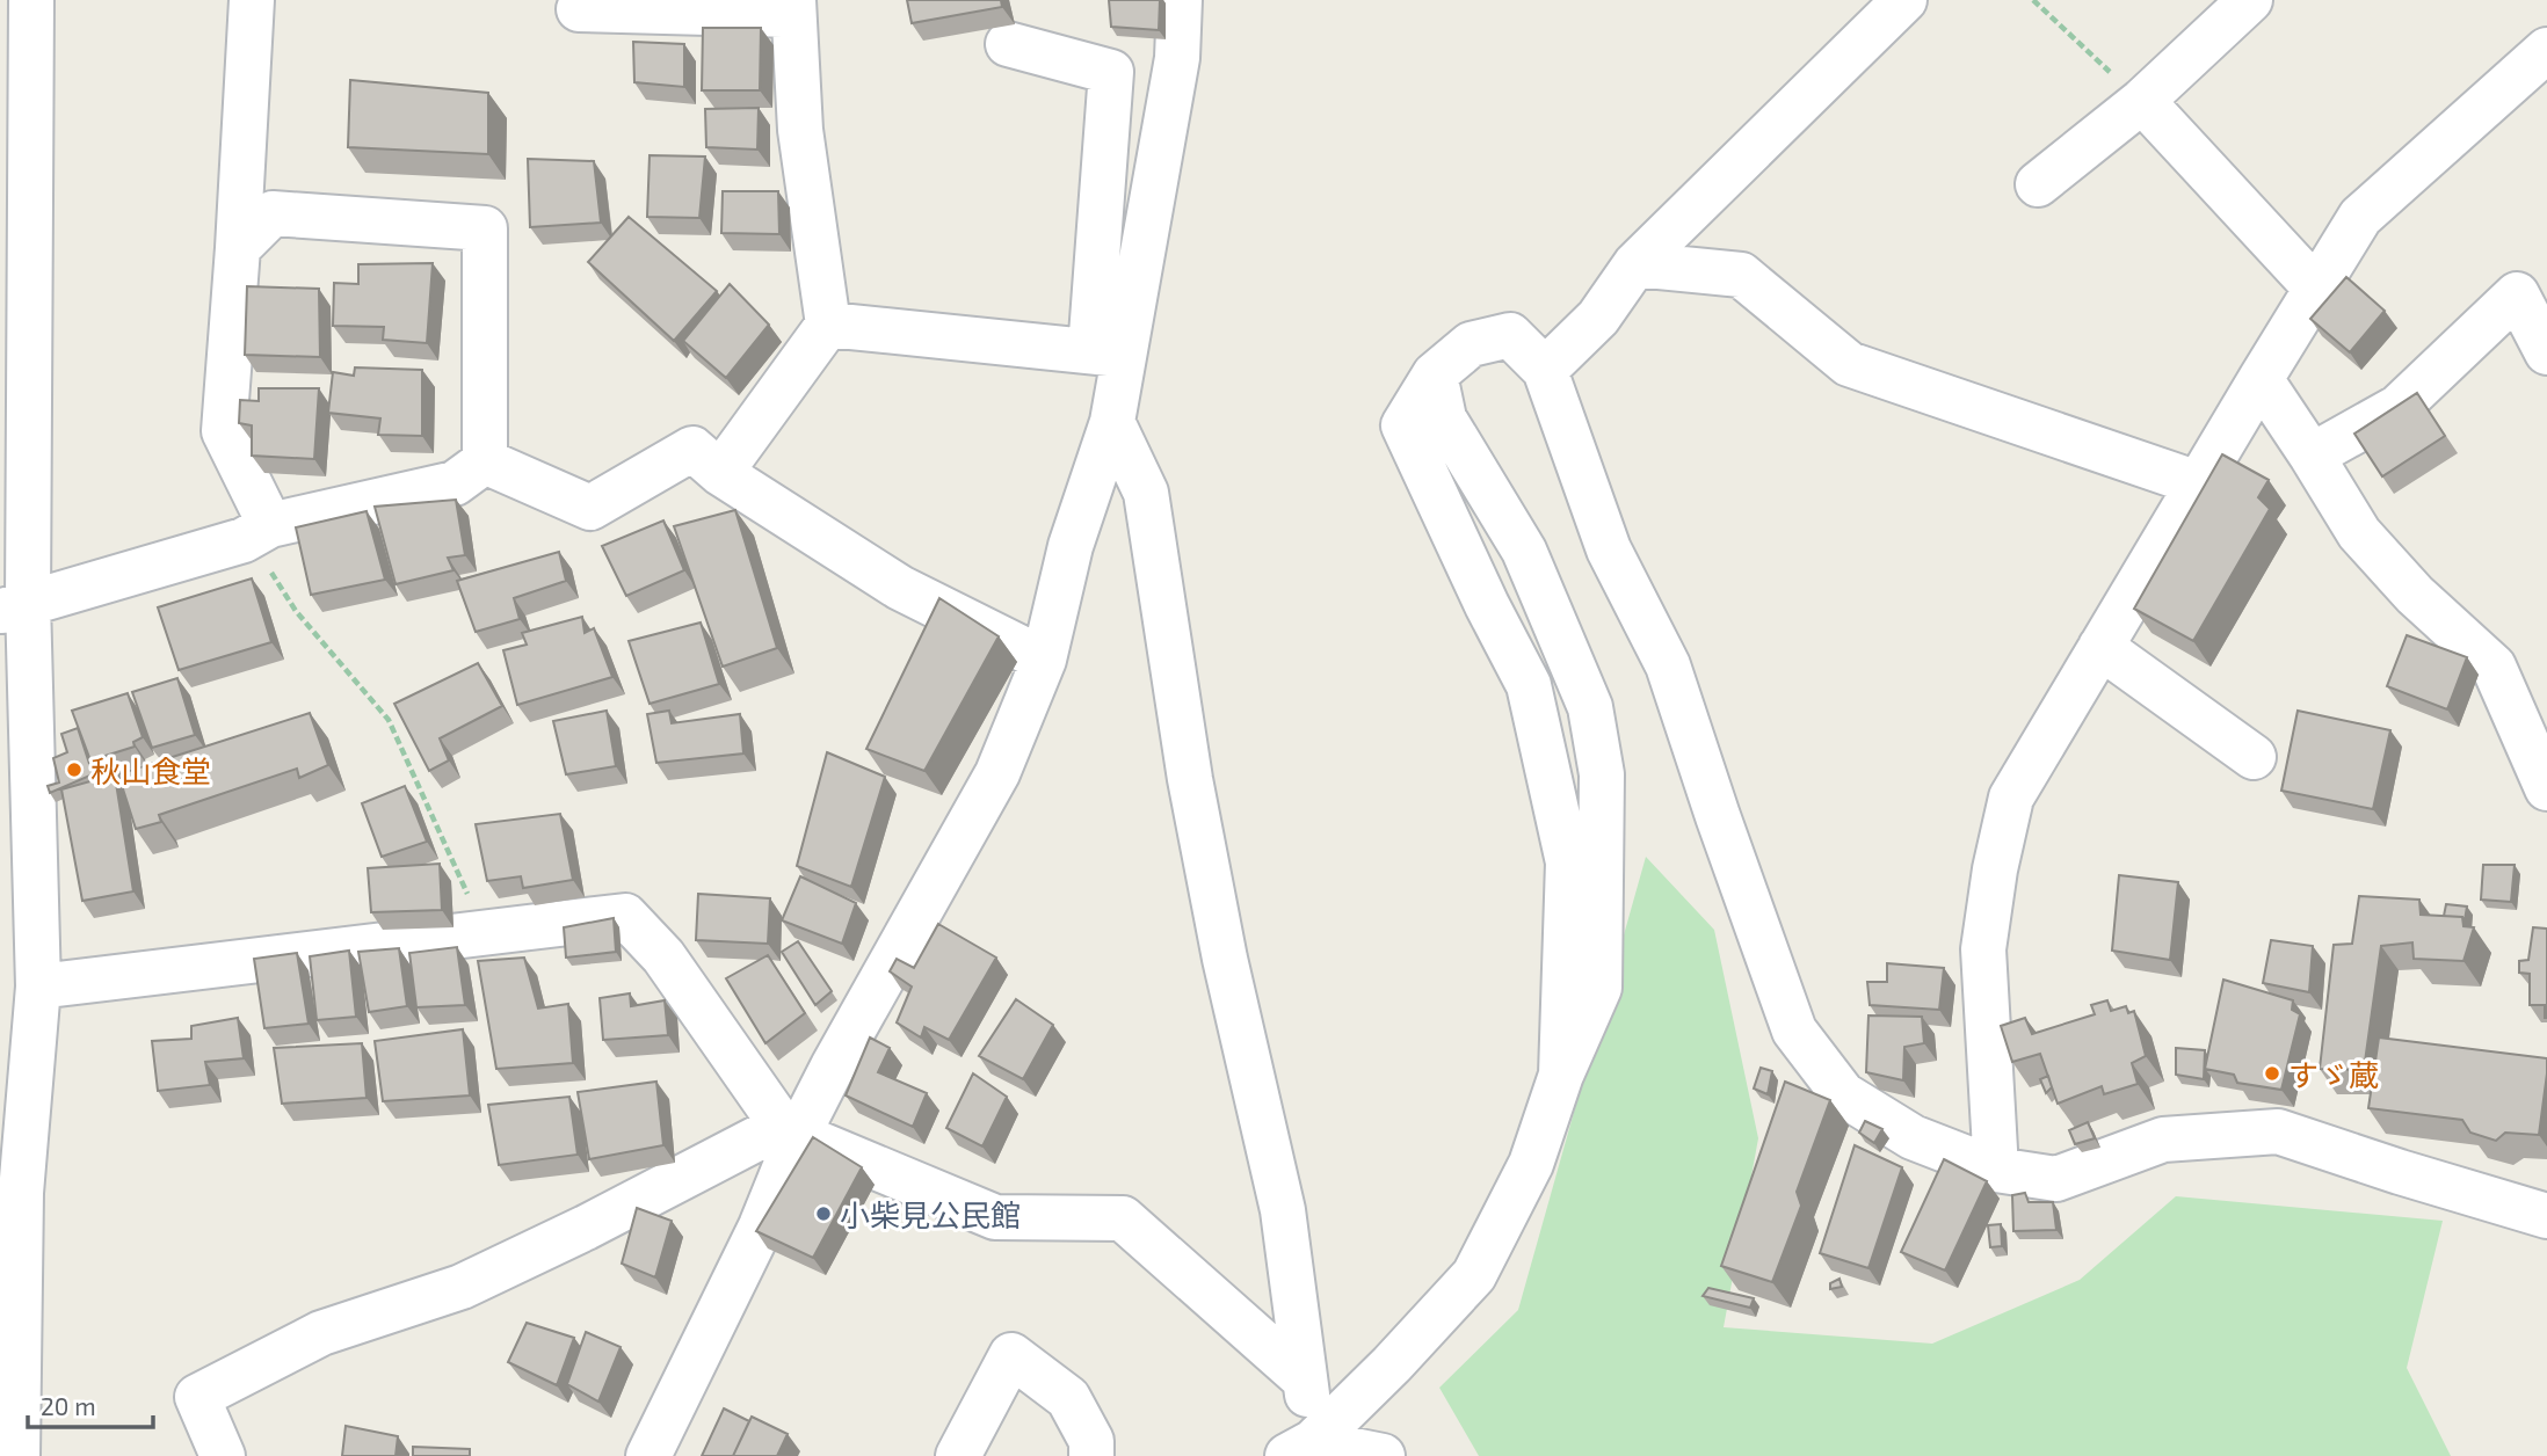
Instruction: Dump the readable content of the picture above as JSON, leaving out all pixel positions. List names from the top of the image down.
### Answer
{
  "places": ["秋山食堂", "すゞ蔵", "小柴見公民館"],
  "scale_bar": "20 m"
}
